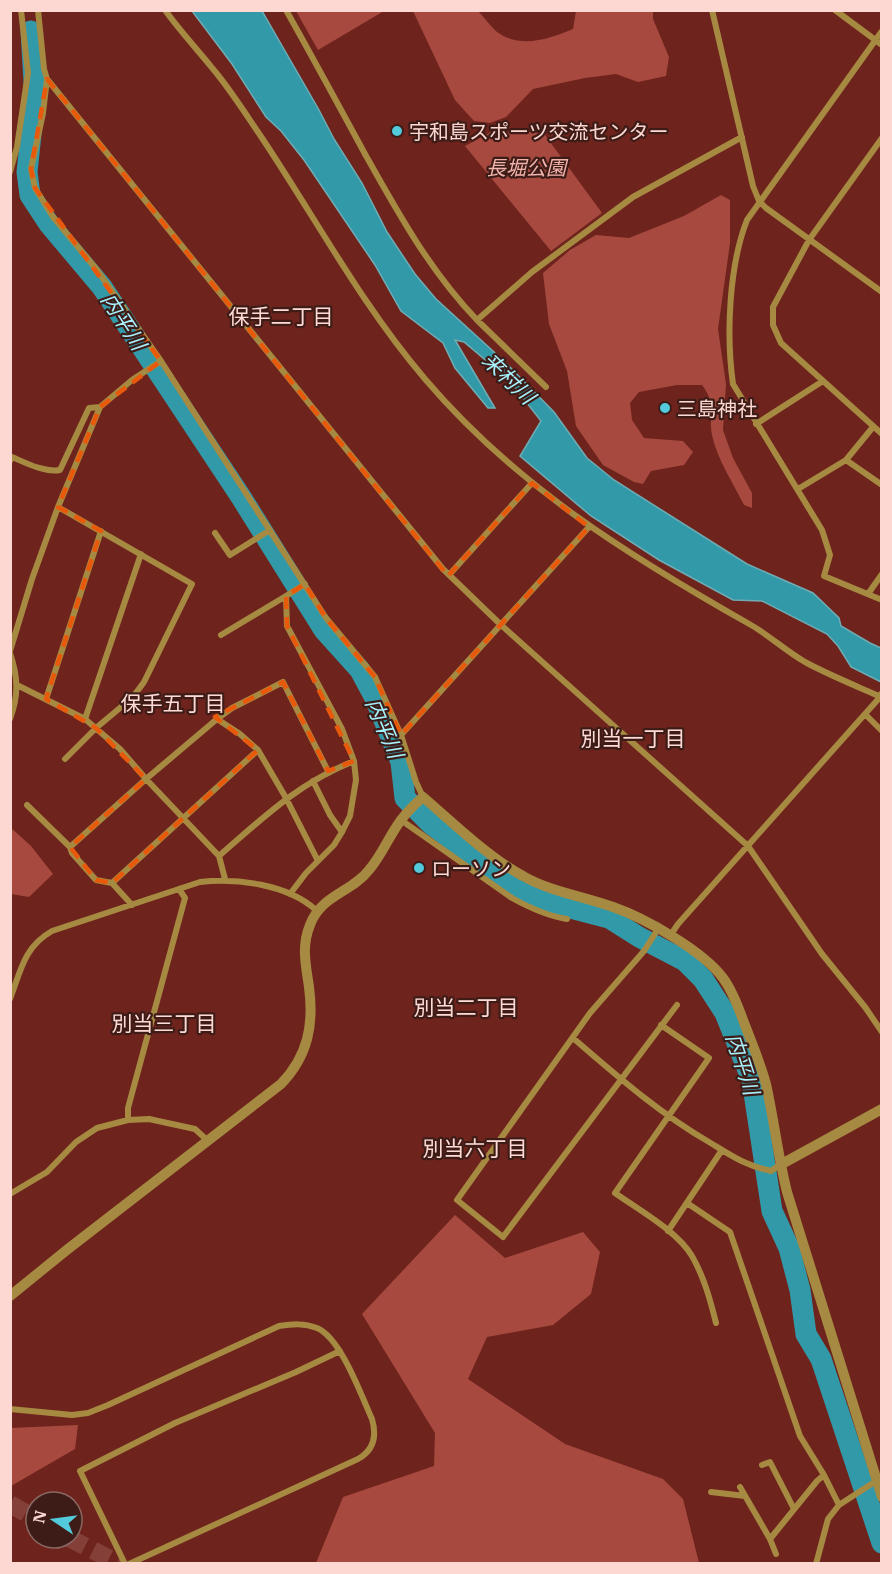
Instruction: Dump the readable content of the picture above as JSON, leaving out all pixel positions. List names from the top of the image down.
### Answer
{
  "districts": [
    "保手二丁目",
    "保手五丁目",
    "別当一丁目",
    "別当二丁目",
    "別当三丁目",
    "別当六丁目"
  ],
  "water": ["内平川", "来村川"],
  "parks": ["長堀公園"],
  "places": ["宇和島スポーツ交流センター", "三島神社", "ローソン"],
  "north": "left"
}
